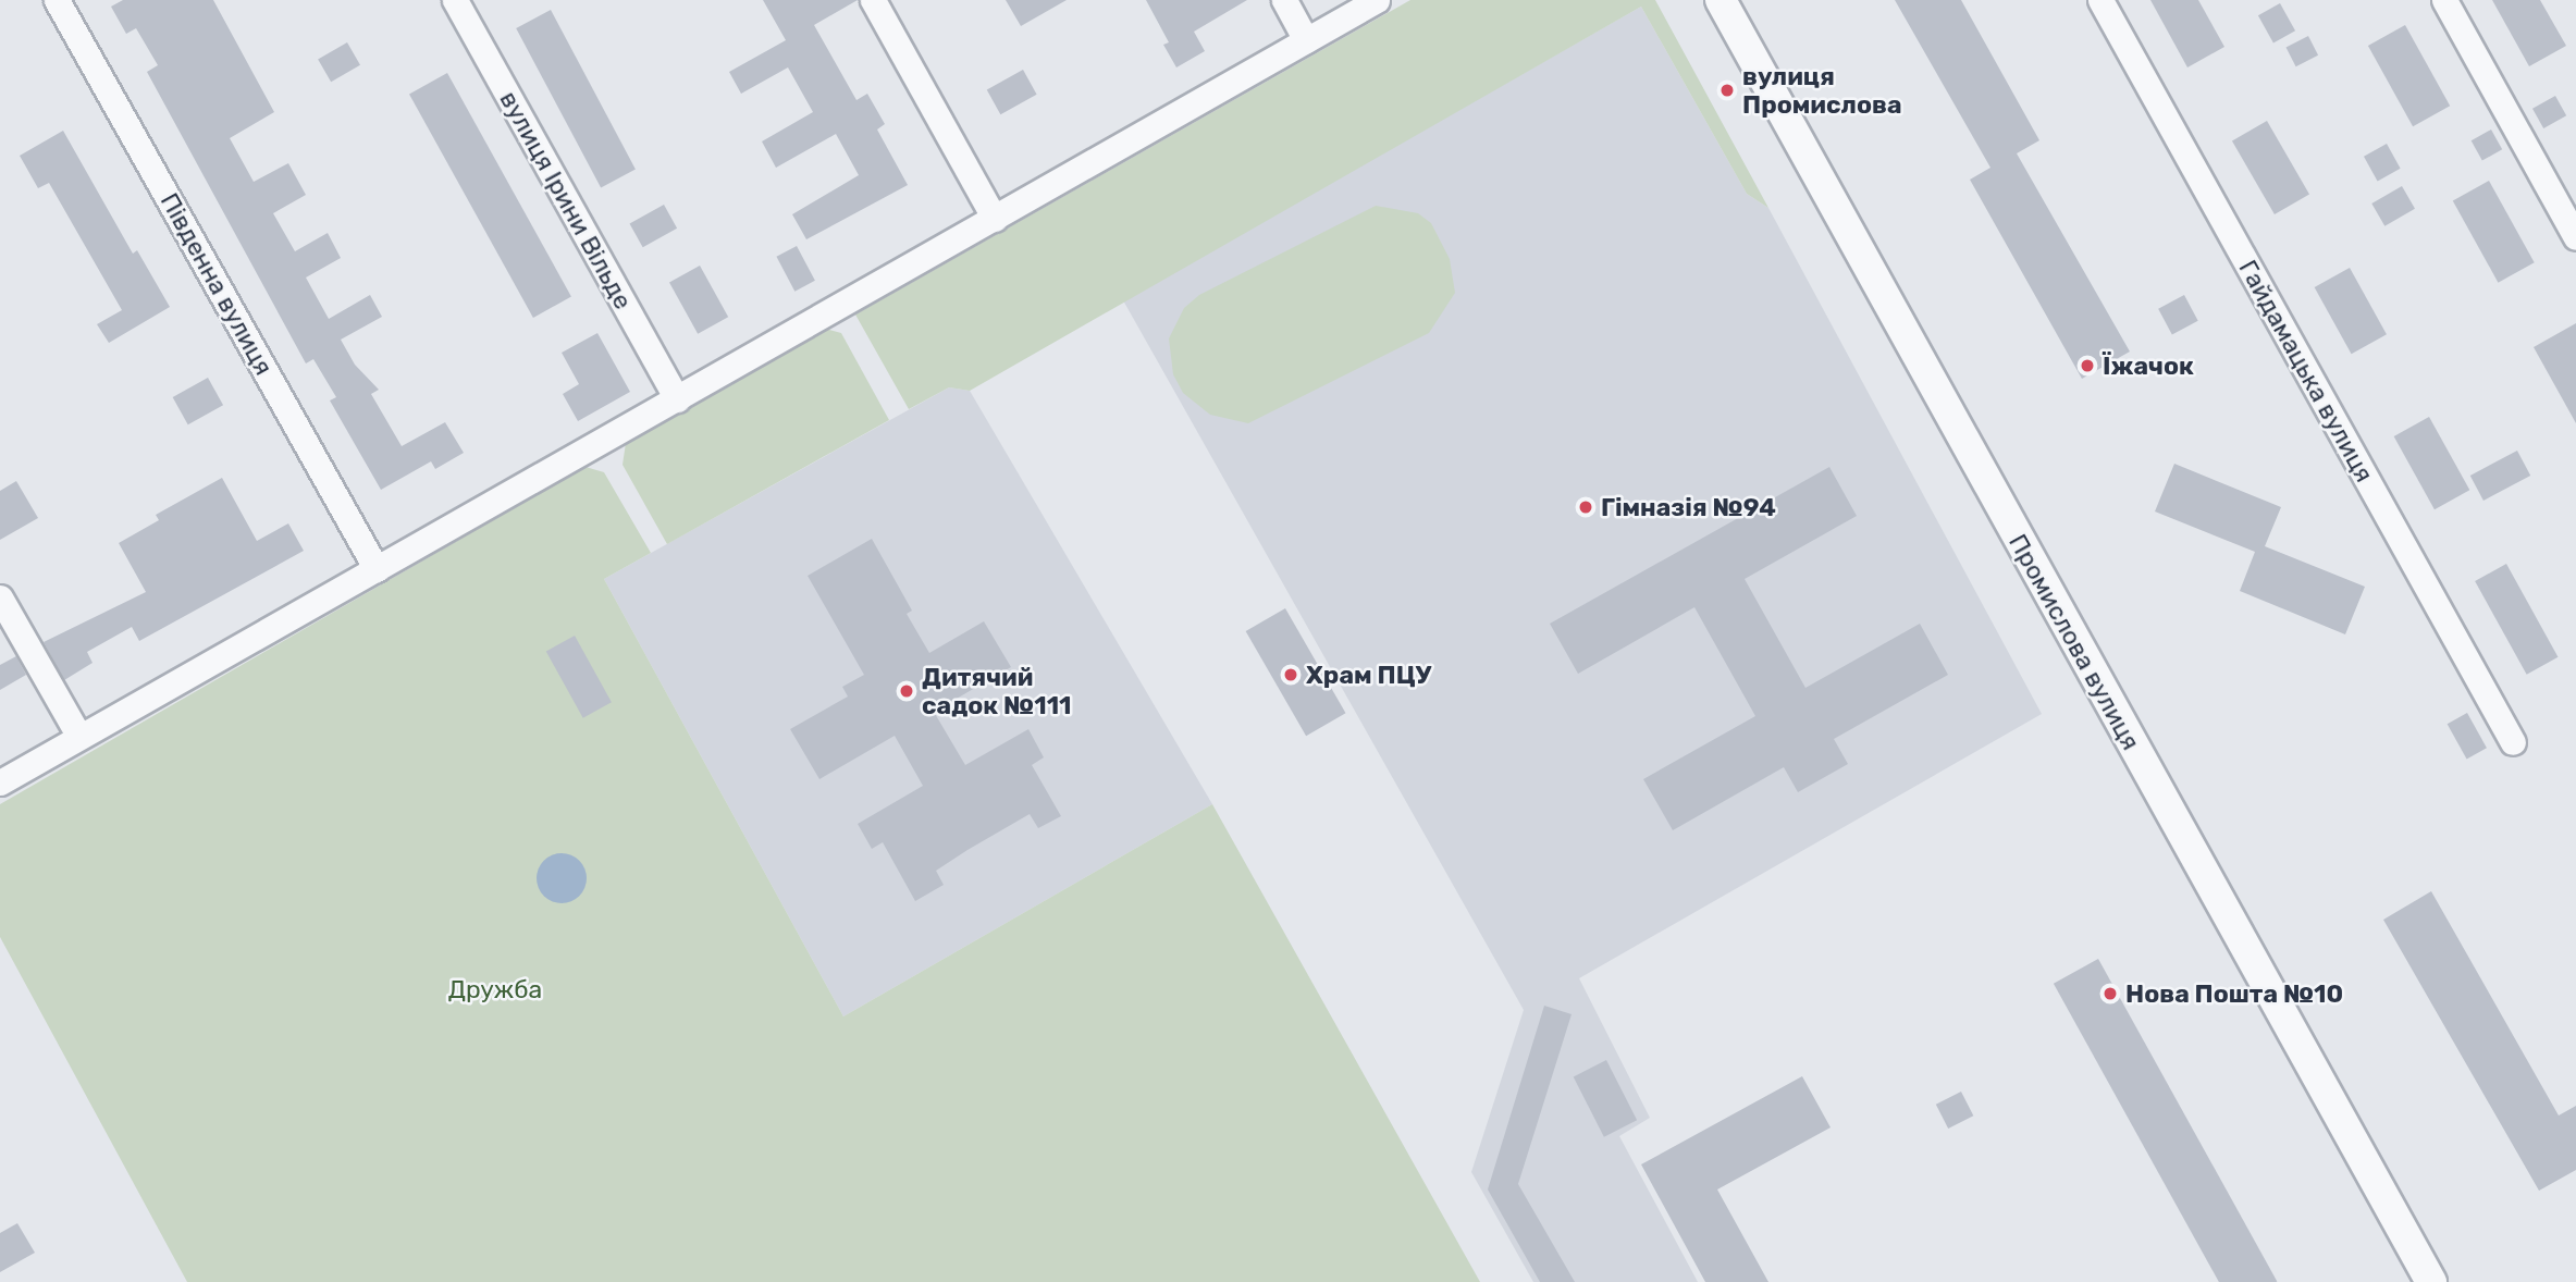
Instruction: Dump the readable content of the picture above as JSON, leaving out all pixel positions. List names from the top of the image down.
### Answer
{
  "streets": {
    "street": [
      "вулиця Ірини Вільде",
      "Південна вулиця",
      "Гайдамацька вулиця",
      "Промислова вулиця"
    ]
  },
  "parks": ["Дружба"],
  "places": [
    "вулиця Промислова",
    "Їжачок",
    "Гімназія №94",
    "Храм ПЦУ",
    "Дитячий садок №111",
    "Нова Пошта №10"
  ]
}
